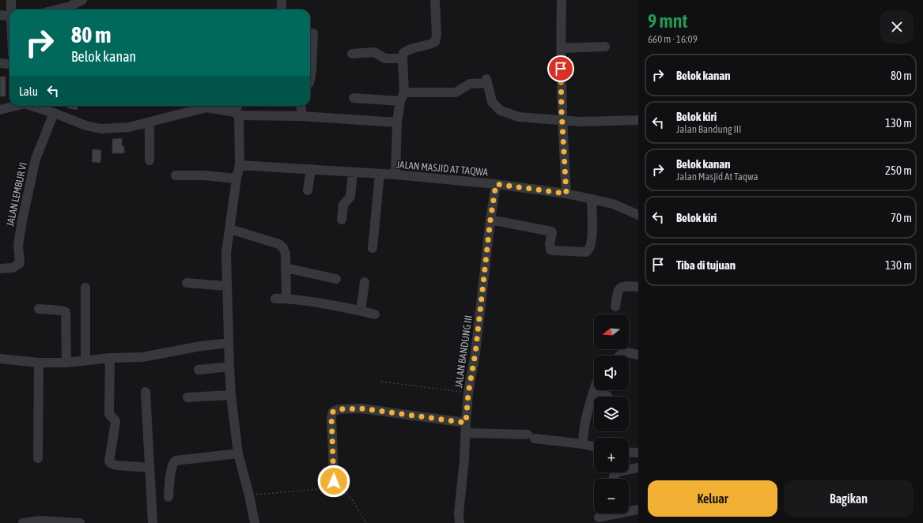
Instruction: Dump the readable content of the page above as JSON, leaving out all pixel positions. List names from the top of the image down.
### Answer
{
  "streets": {
    "street": ["JALAN MASJID AT TAQWA", "JALAN LEMBUR VI", "JALAN BANDUNG III"]
  },
  "crossings": [
    ["JALAN MASJID AT TAQWA", "JALAN BANDUNG III"]
  ],
  "north": "left",
  "page": {
    "heading": ["9 mnt", "660 m · 16:09"],
    "turn": ["80 m", "Belok kanan"],
    "list": [
      {
        "name": "Belok kanan",
        "value": "80 m"
      },
      {
        "name": "Belok kiri",
        "note": "Jalan Bandung III",
        "value": "130 m"
      },
      {
        "name": "Belok kanan",
        "note": "Jalan Masjid At Taqwa",
        "value": "250 m"
      },
      {
        "name": "Belok kiri",
        "value": "70 m"
      },
      {
        "name": "Tiba di tujuan",
        "value": "130 m"
      }
    ],
    "then": "Lalu",
    "map_buttons": ["+", "−"],
    "buttons": ["Keluar", "Bagikan"]
  }
}
